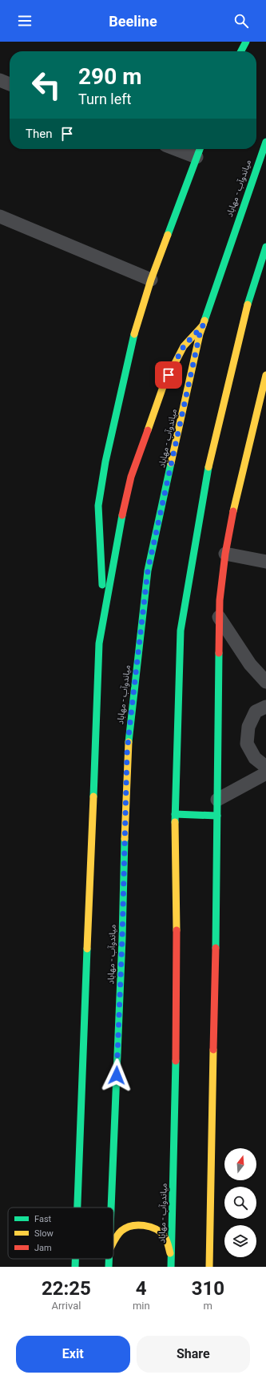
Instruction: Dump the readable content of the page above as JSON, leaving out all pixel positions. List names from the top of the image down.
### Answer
{
  "streets": {
    "street": ["میاندوآب - مهاباد"]
  },
  "legend": ["Fast", "Slow", "Jam"],
  "north": "top",
  "page": {
    "header": "Beeline",
    "turn": ["290 m", "Turn left"],
    "then": "Then",
    "eta": [
      "22:25",
      "Arrival",
      "4",
      "min",
      "310",
      "m"
    ],
    "buttons": ["Exit", "Share"]
  }
}
